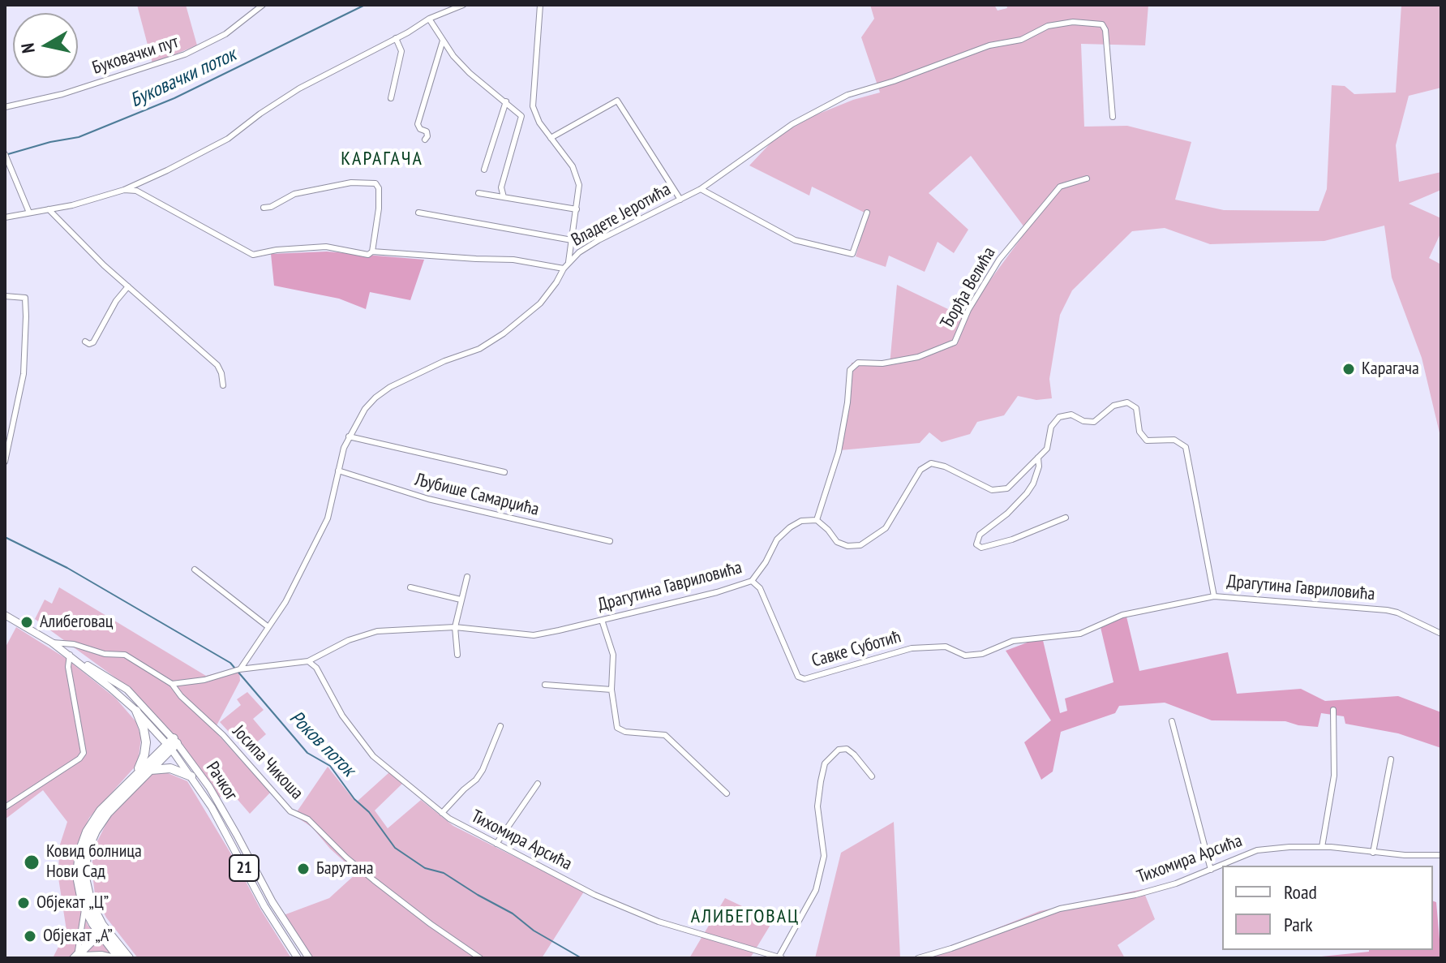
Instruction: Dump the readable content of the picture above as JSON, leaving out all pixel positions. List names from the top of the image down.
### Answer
{
  "streets": {
    "main road": ["Рачког", "21"],
    "street": [
      "Буковачки пут",
      "Владете Јеротића",
      "Ђорђа Велића",
      "Љубише Самарџића",
      "Драгутина Гавриловића",
      "Савке Суботић",
      "Јосипа Чикоша",
      "Тихомира Арсића"
    ]
  },
  "crossings": [
    ["Владете Јеротића", "Љубише Самарџића"],
    ["Владете Јеротића", "Драгутина Гавриловића"],
    ["Ђорђа Велића", "Драгутина Гавриловића"],
    ["Драгутина Гавриловића", "Савке Суботић"],
    ["Драгутина Гавриловића", "Јосипа Чикоша"],
    ["Драгутина Гавриловића", "Тихомира Арсића"],
    ["Јосипа Чикоша", "Рачког"]
  ],
  "districts": ["КАРАГАЧА", "АЛИБЕГОВАЦ"],
  "water": ["Буковачки поток", "Роков поток"],
  "places": [
    "Карагача",
    "Алибеговац",
    "Ковид болница Нови Сад",
    "Барутана",
    "Објекат „Ц”",
    "Објекат „А”"
  ],
  "legend": ["Road", "Park"],
  "north": "left"
}
